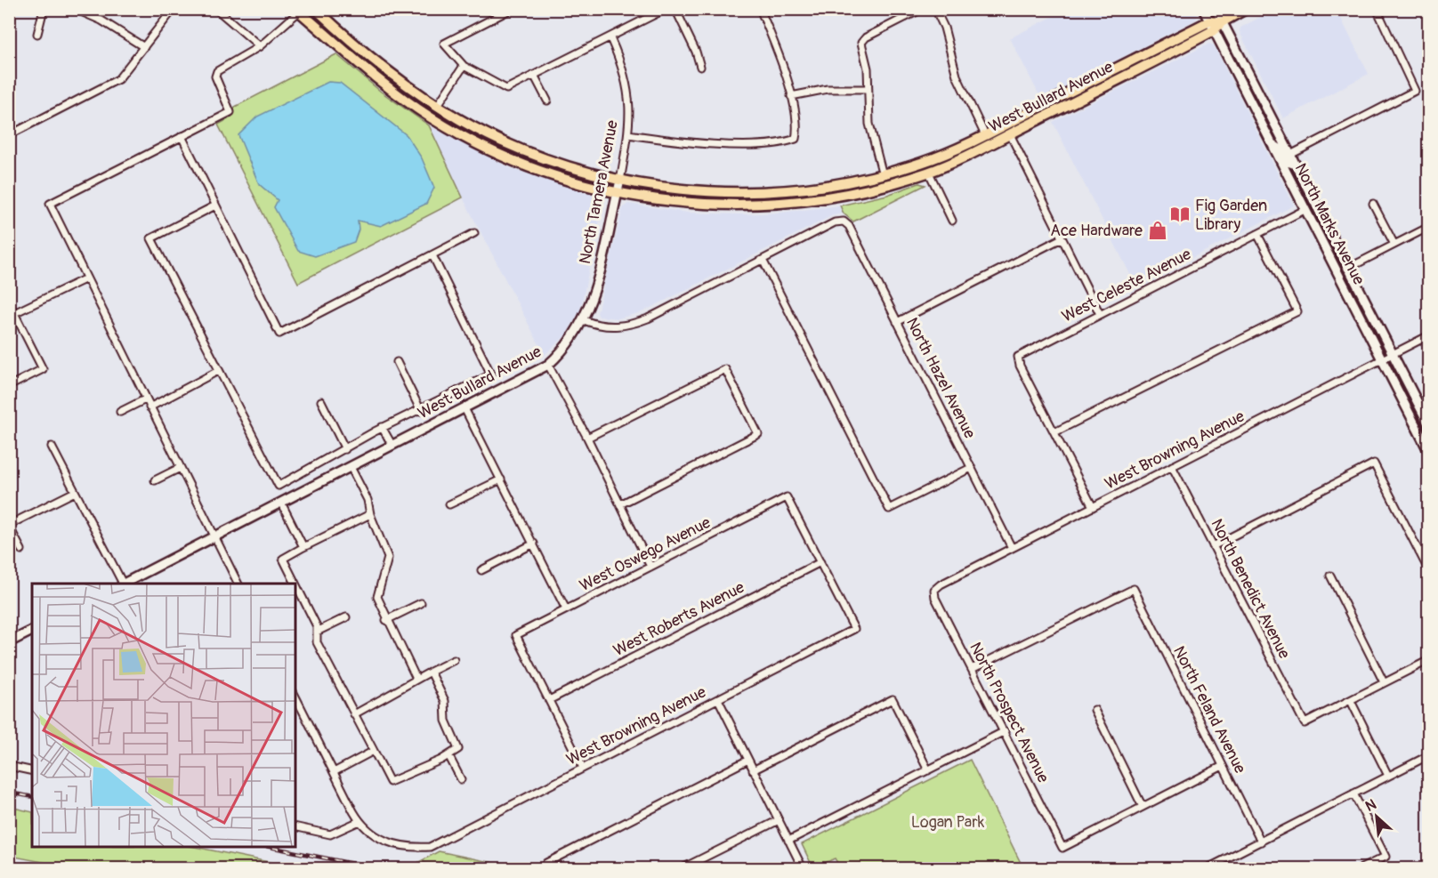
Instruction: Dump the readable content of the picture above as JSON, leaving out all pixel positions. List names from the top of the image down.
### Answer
{
  "streets": {
    "main road": ["West Bullard Avenue", "North Tamera Avenue", "North Marks Avenue"],
    "street": [
      "West Celeste Avenue",
      "North Hazel Avenue",
      "West Browning Avenue",
      "West Oswego Avenue",
      "North Benedict Avenue",
      "West Roberts Avenue",
      "North Feland Avenue",
      "North Prospect Avenue"
    ]
  },
  "crossings": [
    ["West Bullard Avenue", "North Tamera Avenue"],
    ["West Bullard Avenue", "North Marks Avenue"],
    ["North Marks Avenue", "West Celeste Avenue"],
    ["North Marks Avenue", "West Browning Avenue"],
    ["North Hazel Avenue", "West Browning Avenue"],
    ["West Browning Avenue", "West Oswego Avenue"],
    ["West Browning Avenue", "North Benedict Avenue"],
    ["West Browning Avenue", "West Roberts Avenue"],
    ["West Browning Avenue", "North Prospect Avenue"],
    ["West Oswego Avenue", "West Roberts Avenue"],
    ["North Feland Avenue", "North Prospect Avenue"]
  ],
  "parks": ["Logan Park"],
  "places": {
    "library": ["Fig Garden Library"],
    "shop": ["Ace Hardware"]
  },
  "north": "top left"
}
